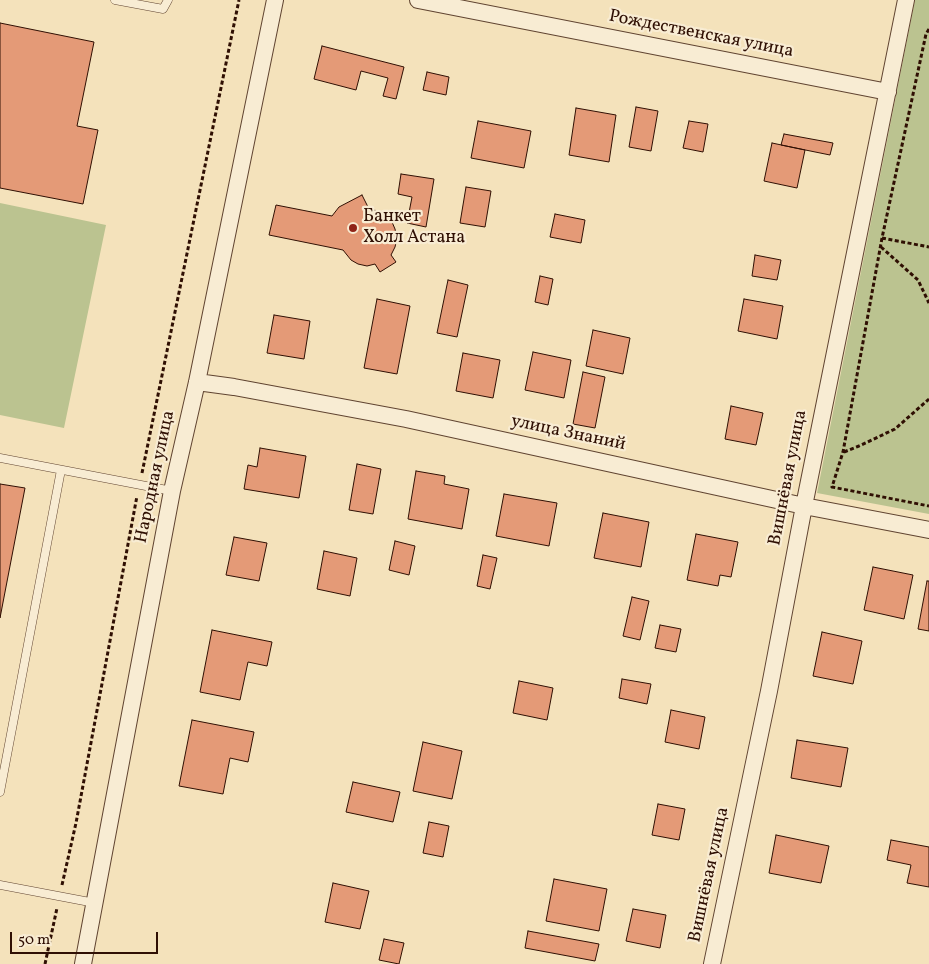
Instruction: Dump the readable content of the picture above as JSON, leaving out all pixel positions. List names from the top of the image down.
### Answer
{
  "streets": {
    "street": [
      "Рождественская улица",
      "улица Знаний",
      "Народная улица",
      "Вишнёвая улица"
    ]
  },
  "crossings": [
    ["Рождественская улица", "Вишнёвая улица"],
    ["улица Знаний", "Народная улица"],
    ["улица Знаний", "Вишнёвая улица"]
  ],
  "places": ["Банкет Холл Астана"],
  "scale_bar": "50 m"
}
